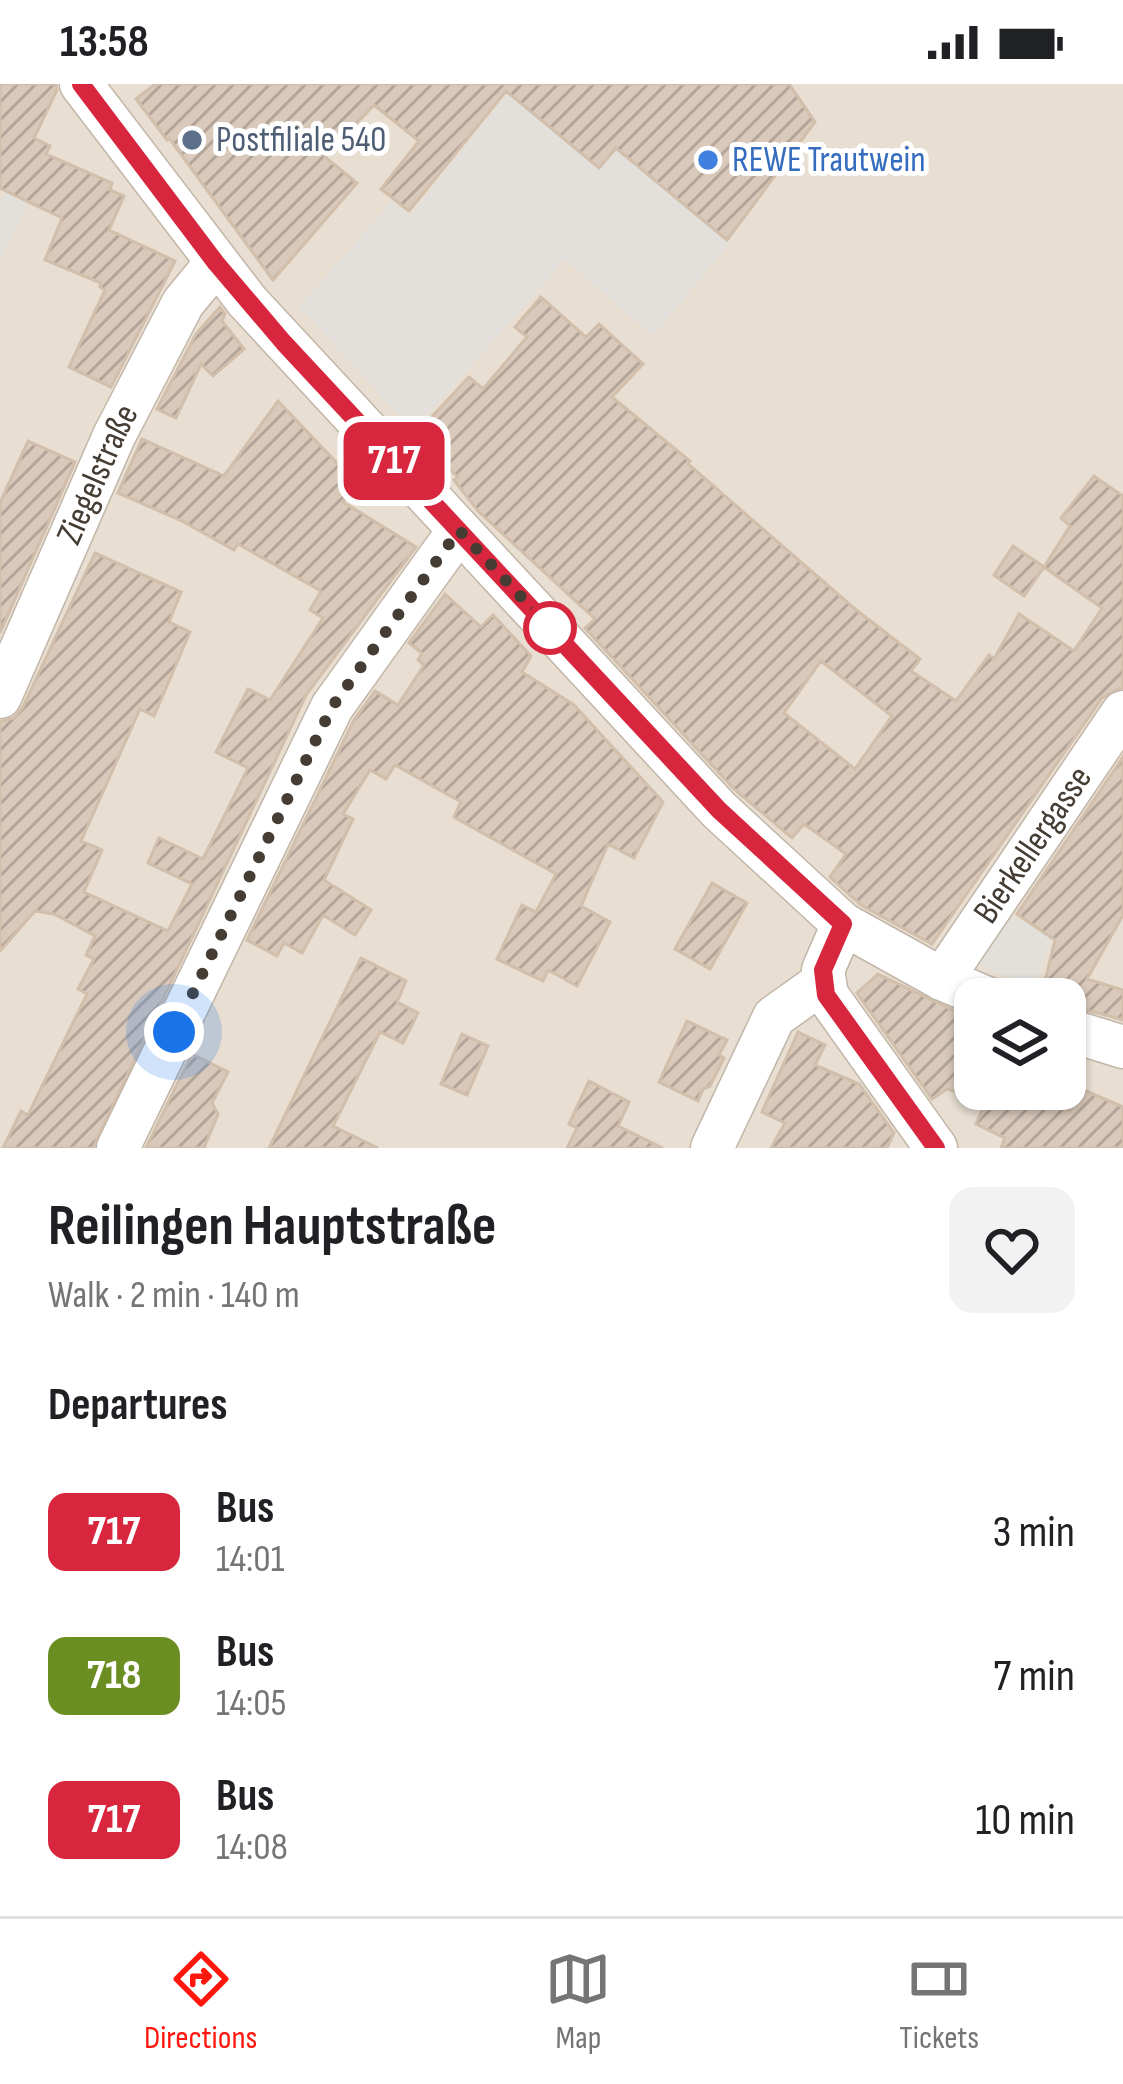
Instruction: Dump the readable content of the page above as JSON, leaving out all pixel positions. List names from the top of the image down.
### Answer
{
  "streets": {
    "street": ["Ziegelstraße", "Bierkellergasse"]
  },
  "places": ["Postfiliale 540", "REWE Trautwein"],
  "lines": ["bus line 717"],
  "page": {
    "status": "13:58",
    "on_map": "717",
    "heading": [
      ["Reilingen Hauptstraße", "Walk · 2 min · 140 m"],
      "Departures"
    ],
    "list": [
      {
        "mark": "717",
        "name": "Bus",
        "note": "14:01",
        "value": "3 min"
      },
      {
        "mark": "718",
        "name": "Bus",
        "note": "14:05",
        "value": "7 min"
      },
      {
        "mark": "717",
        "name": "Bus",
        "note": "14:08",
        "value": "10 min"
      }
    ],
    "tabs": ["Directions", "Map", "Tickets"]
  }
}
